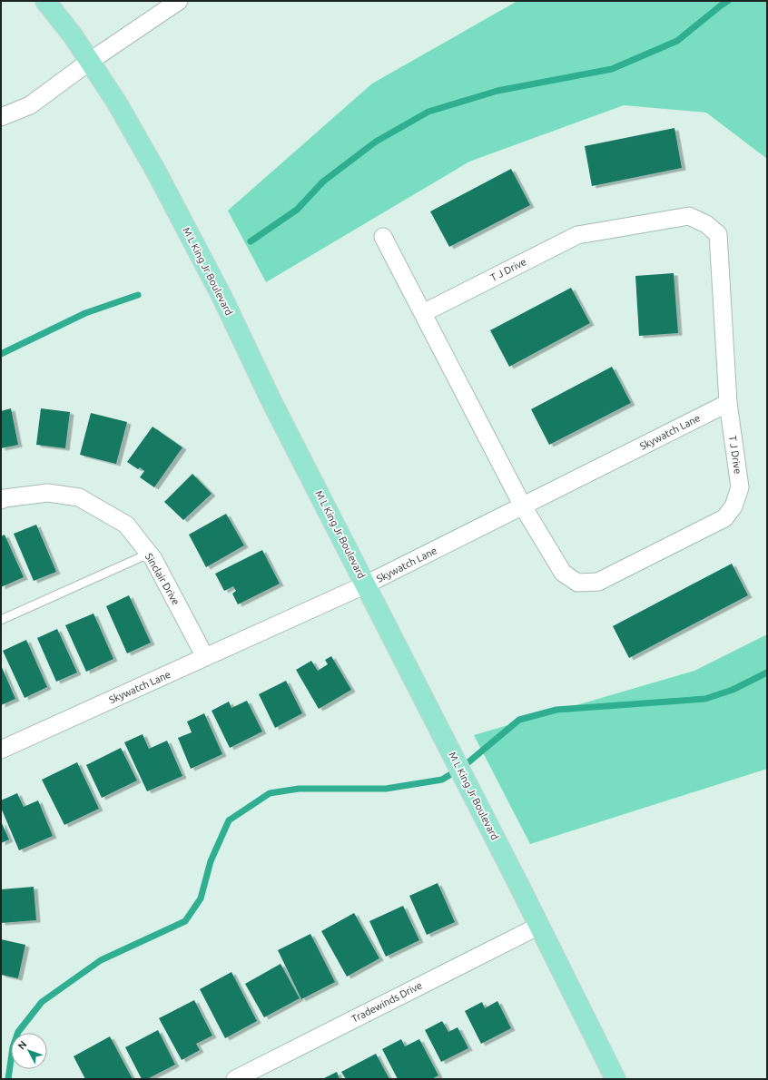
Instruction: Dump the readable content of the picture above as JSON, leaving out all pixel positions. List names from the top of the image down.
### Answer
{
  "streets": {
    "main road": ["M L King Jr Boulevard"],
    "street": [
      "T J Drive",
      "Skywatch Lane",
      "Sinclair Drive",
      "Tradewinds Drive"
    ]
  },
  "crossings": [
    ["T J Drive", "Skywatch Lane"],
    ["M L King Jr Boulevard", "Skywatch Lane"],
    ["M L King Jr Boulevard", "Tradewinds Drive"],
    ["Skywatch Lane", "Sinclair Drive"]
  ],
  "north": "top left"
}
